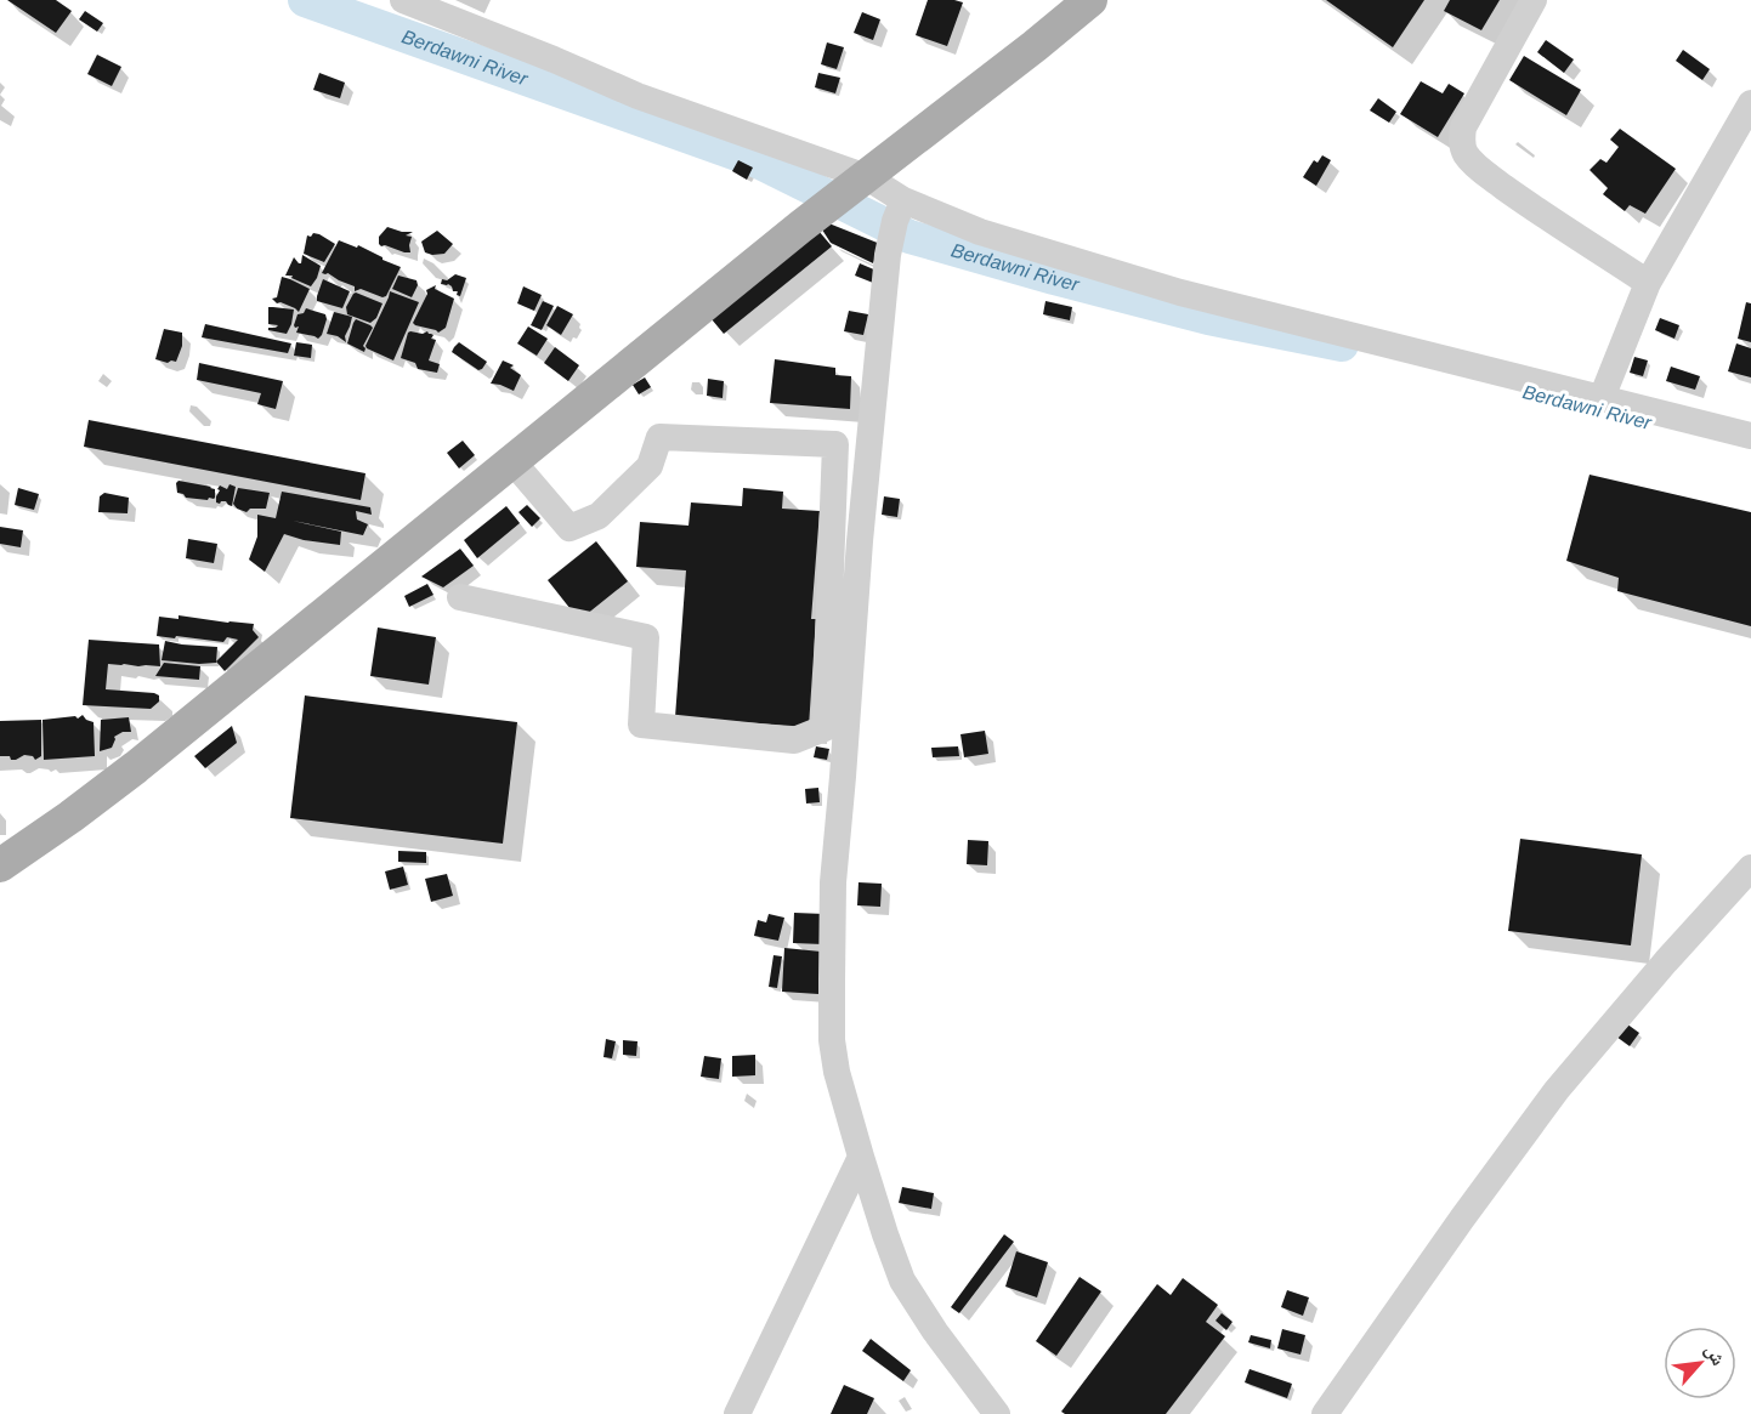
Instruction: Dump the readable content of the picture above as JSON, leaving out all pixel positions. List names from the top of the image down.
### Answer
{
  "water": ["Berdawni River"],
  "north": "top right"
}
